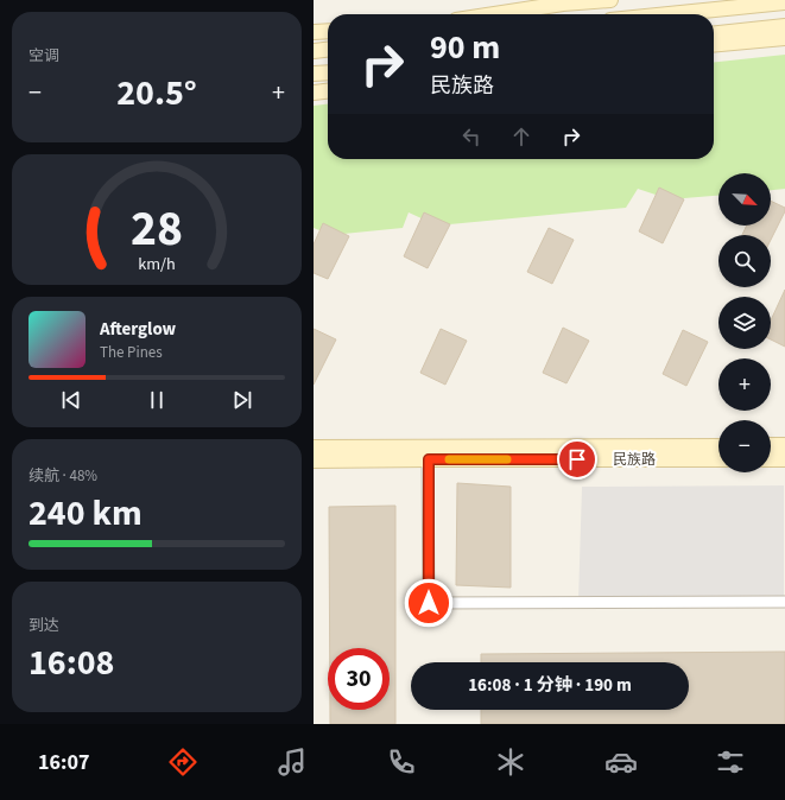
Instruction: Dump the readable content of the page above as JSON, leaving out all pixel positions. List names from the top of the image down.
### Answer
{
  "streets": {
    "street": ["民族路"]
  },
  "north": "bottom right",
  "page": {
    "tile": [
      "空调",
      ["续航 · 48%", "240 km"],
      ["到达", "16:08"]
    ],
    "turn": ["90 m", "民族路"],
    "heat": ["−", "20.5°", "+"],
    "map_buttons": ["+", "−"],
    "song": ["Afterglow", "The Pines"],
    "limit": "30",
    "trip": "16:08 · 1 分钟 · 190 m",
    "tabs": "16:07",
    "gauge": ["28", "km/h"]
  }
}
